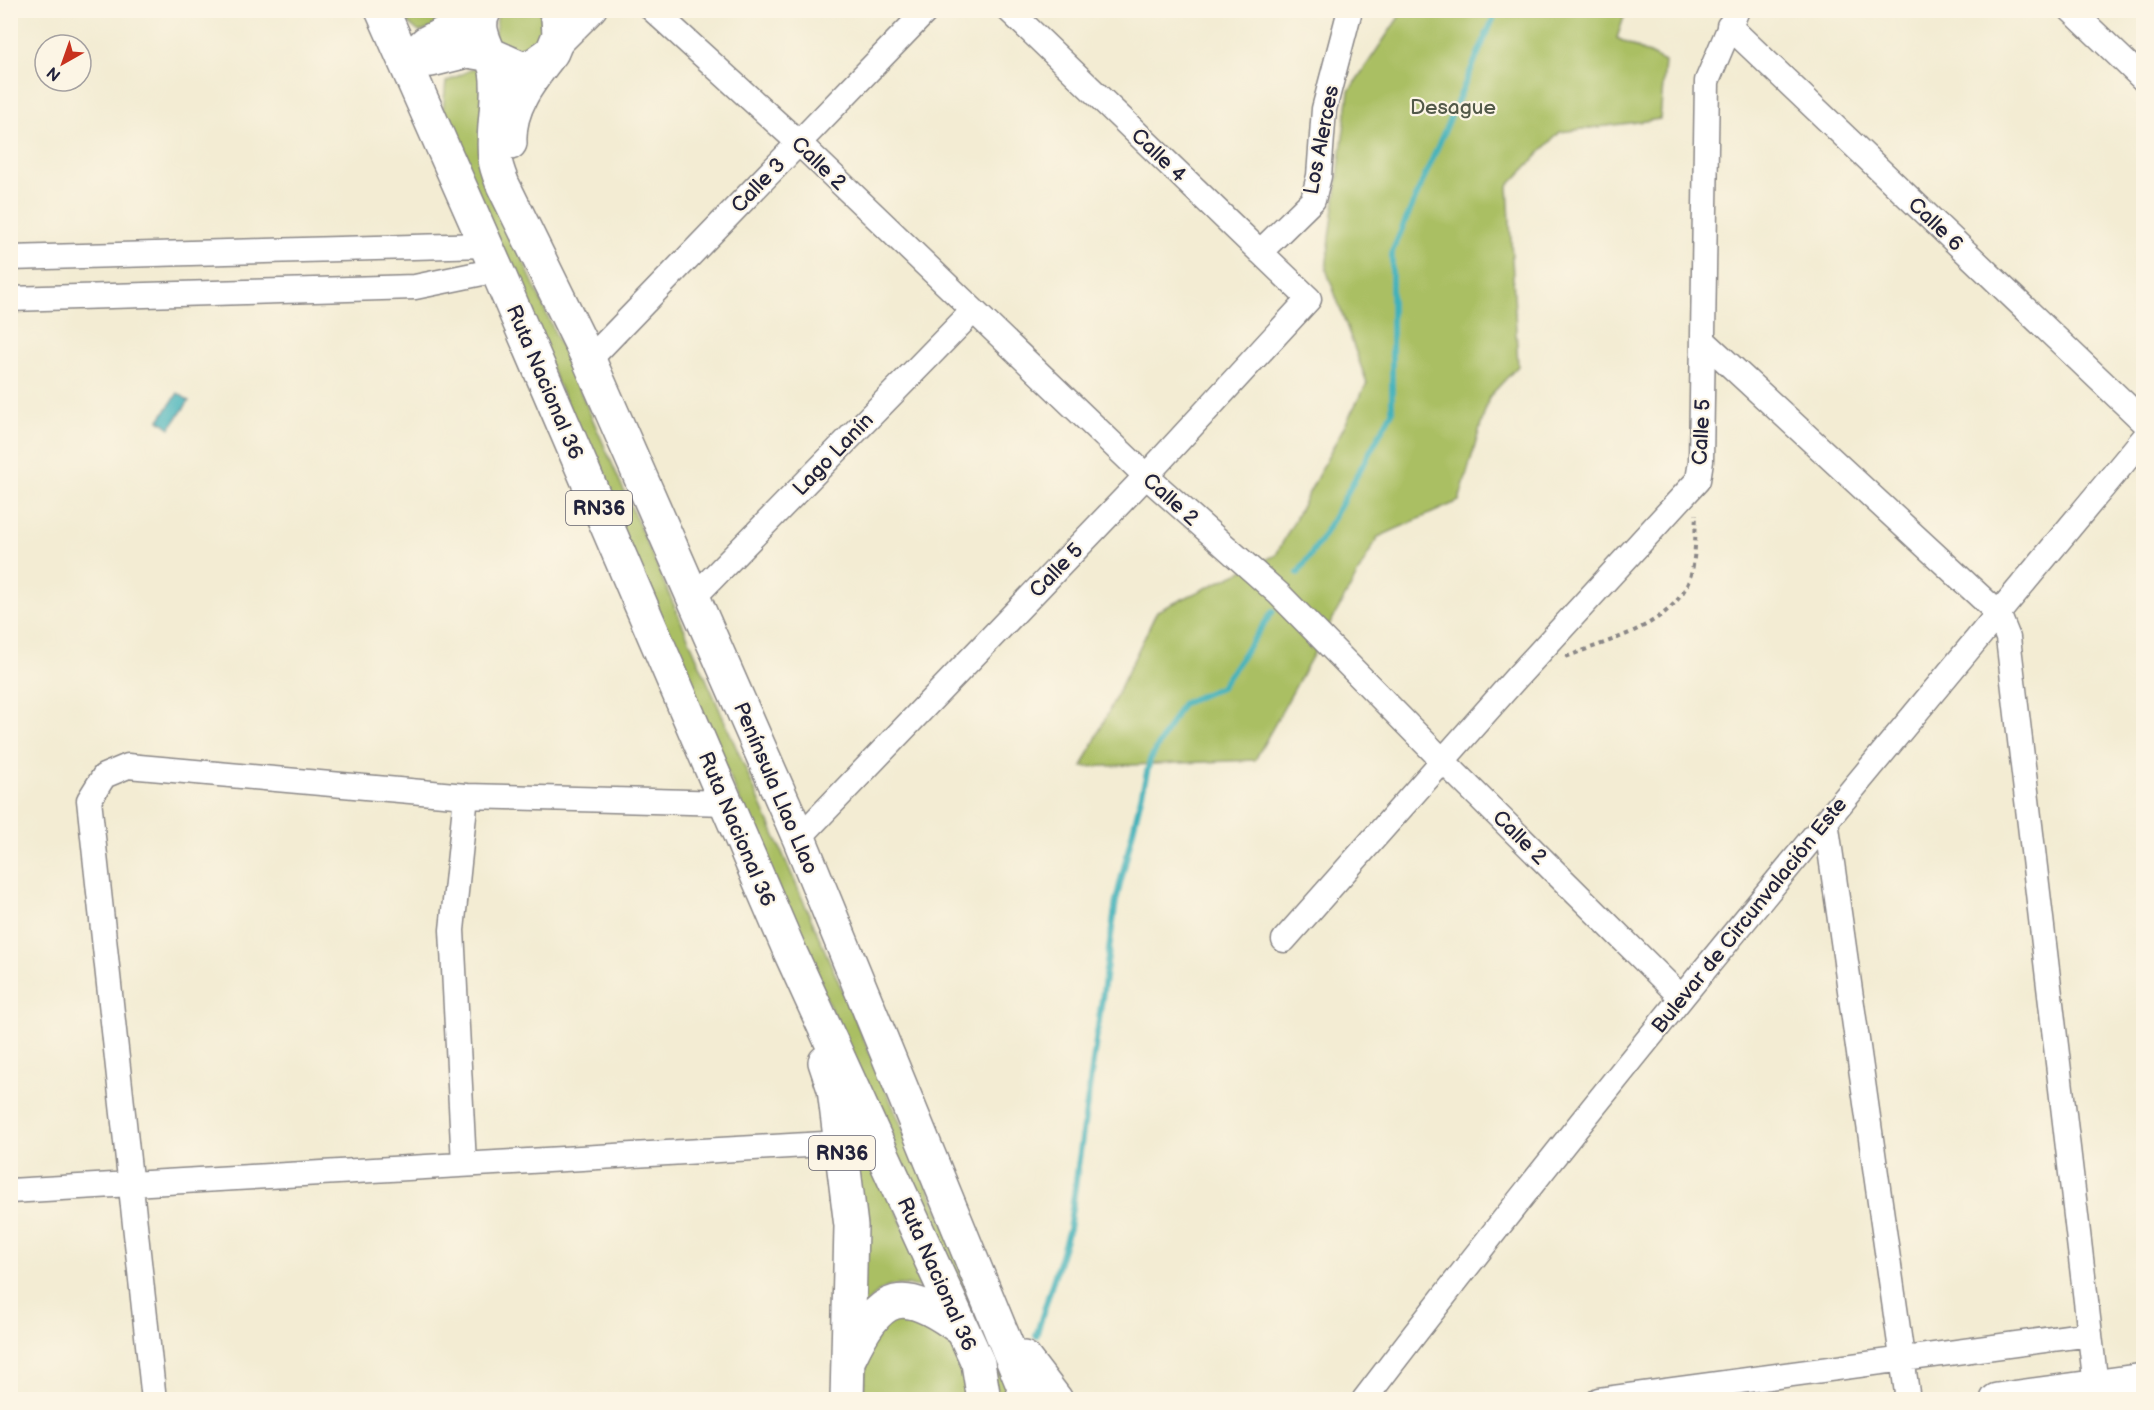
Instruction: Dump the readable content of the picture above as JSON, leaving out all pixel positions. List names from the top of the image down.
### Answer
{
  "streets": {
    "main road": ["Ruta Nacional 36", "RN36", "Península Llao Llao"],
    "street": [
      "Los Alerces",
      "Calle 4",
      "Calle 2",
      "Calle 3",
      "Calle 6",
      "Calle 5",
      "Lago Lanín",
      "Bulevar de Circunvalación Este"
    ]
  },
  "crossings": [
    ["Los Alerces", "Calle 4"],
    ["Calle 4", "Calle 5"],
    ["Calle 2", "Calle 3"],
    ["Calle 2", "Calle 5"],
    ["Calle 2", "Lago Lanín"],
    ["Calle 2", "Bulevar de Circunvalación Este"],
    ["Calle 3", "Península Llao Llao"],
    ["Calle 6", "Calle 5"],
    ["Ruta Nacional 36", "RN36"],
    ["Calle 5", "Península Llao Llao"],
    ["Lago Lanín", "Península Llao Llao"]
  ],
  "parks": ["Desague"],
  "north": "bottom left"
}
